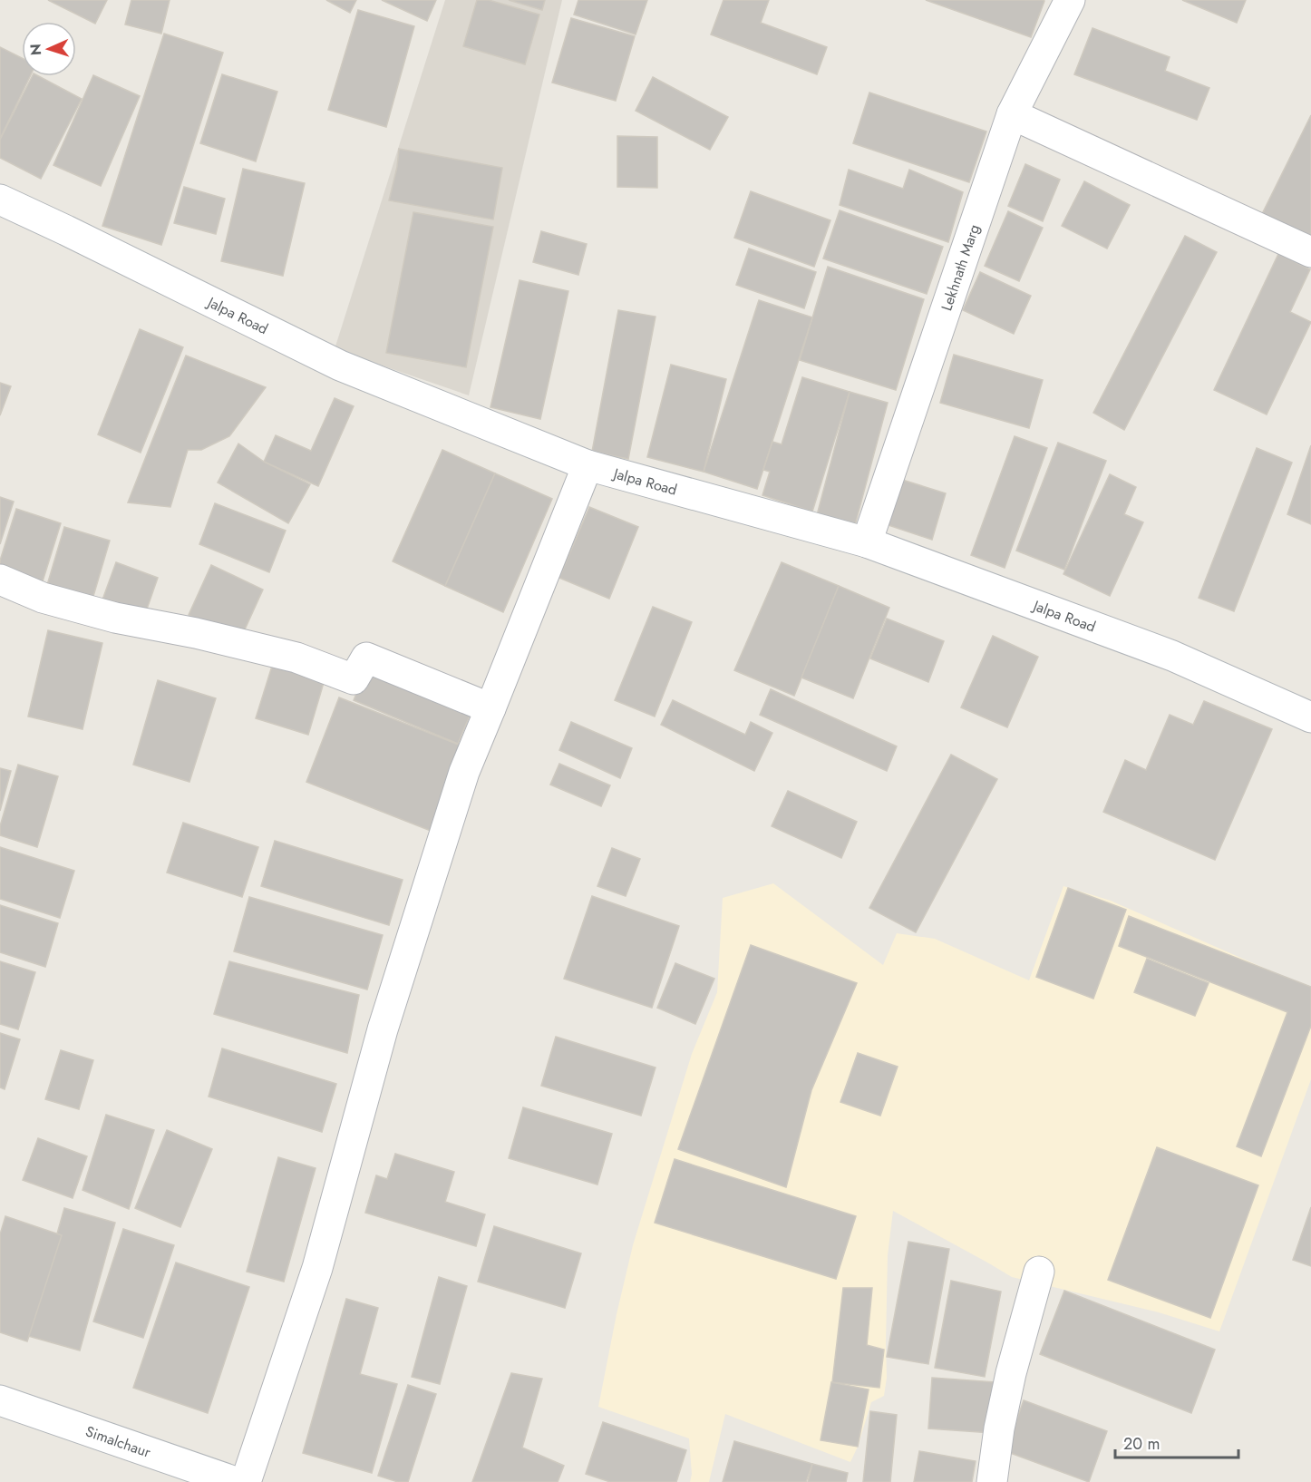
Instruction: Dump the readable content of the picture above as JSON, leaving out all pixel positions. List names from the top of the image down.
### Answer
{
  "streets": {
    "street": ["Lekhnath Marg", "Jalpa Road", "Simalchaur"]
  },
  "crossings": [
    ["Lekhnath Marg", "Jalpa Road"]
  ],
  "scale_bar": "20 m",
  "north": "left"
}
